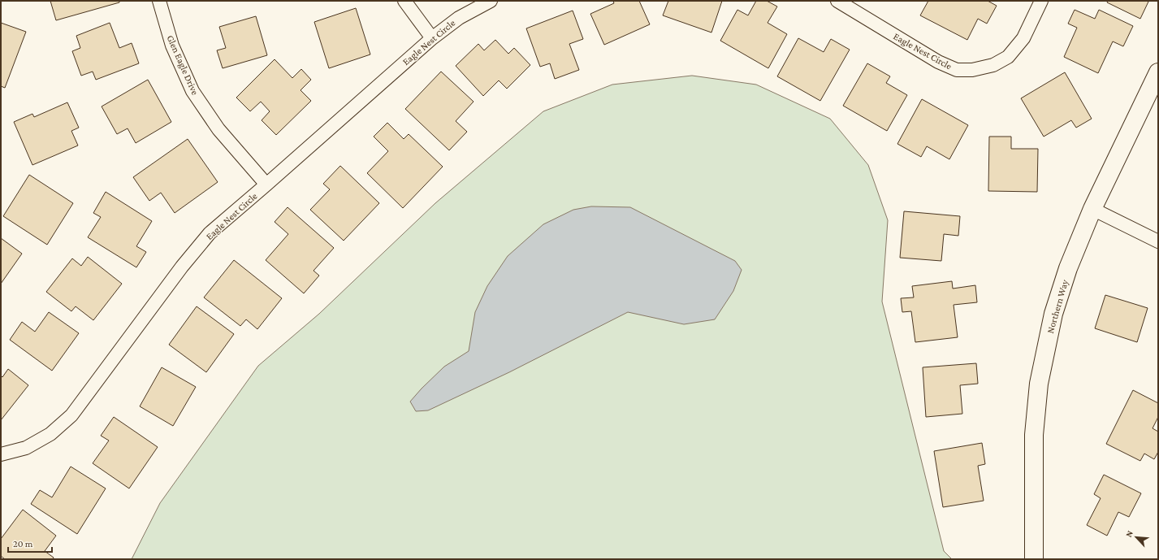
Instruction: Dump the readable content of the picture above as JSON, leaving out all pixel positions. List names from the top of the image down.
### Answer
{
  "streets": {
    "street": ["Eagle Nest Circle", "Glen Eagle Drive", "Northern Way"]
  },
  "crossings": [
    ["Eagle Nest Circle", "Glen Eagle Drive"]
  ],
  "scale_bar": "20 m",
  "north": "top left"
}
